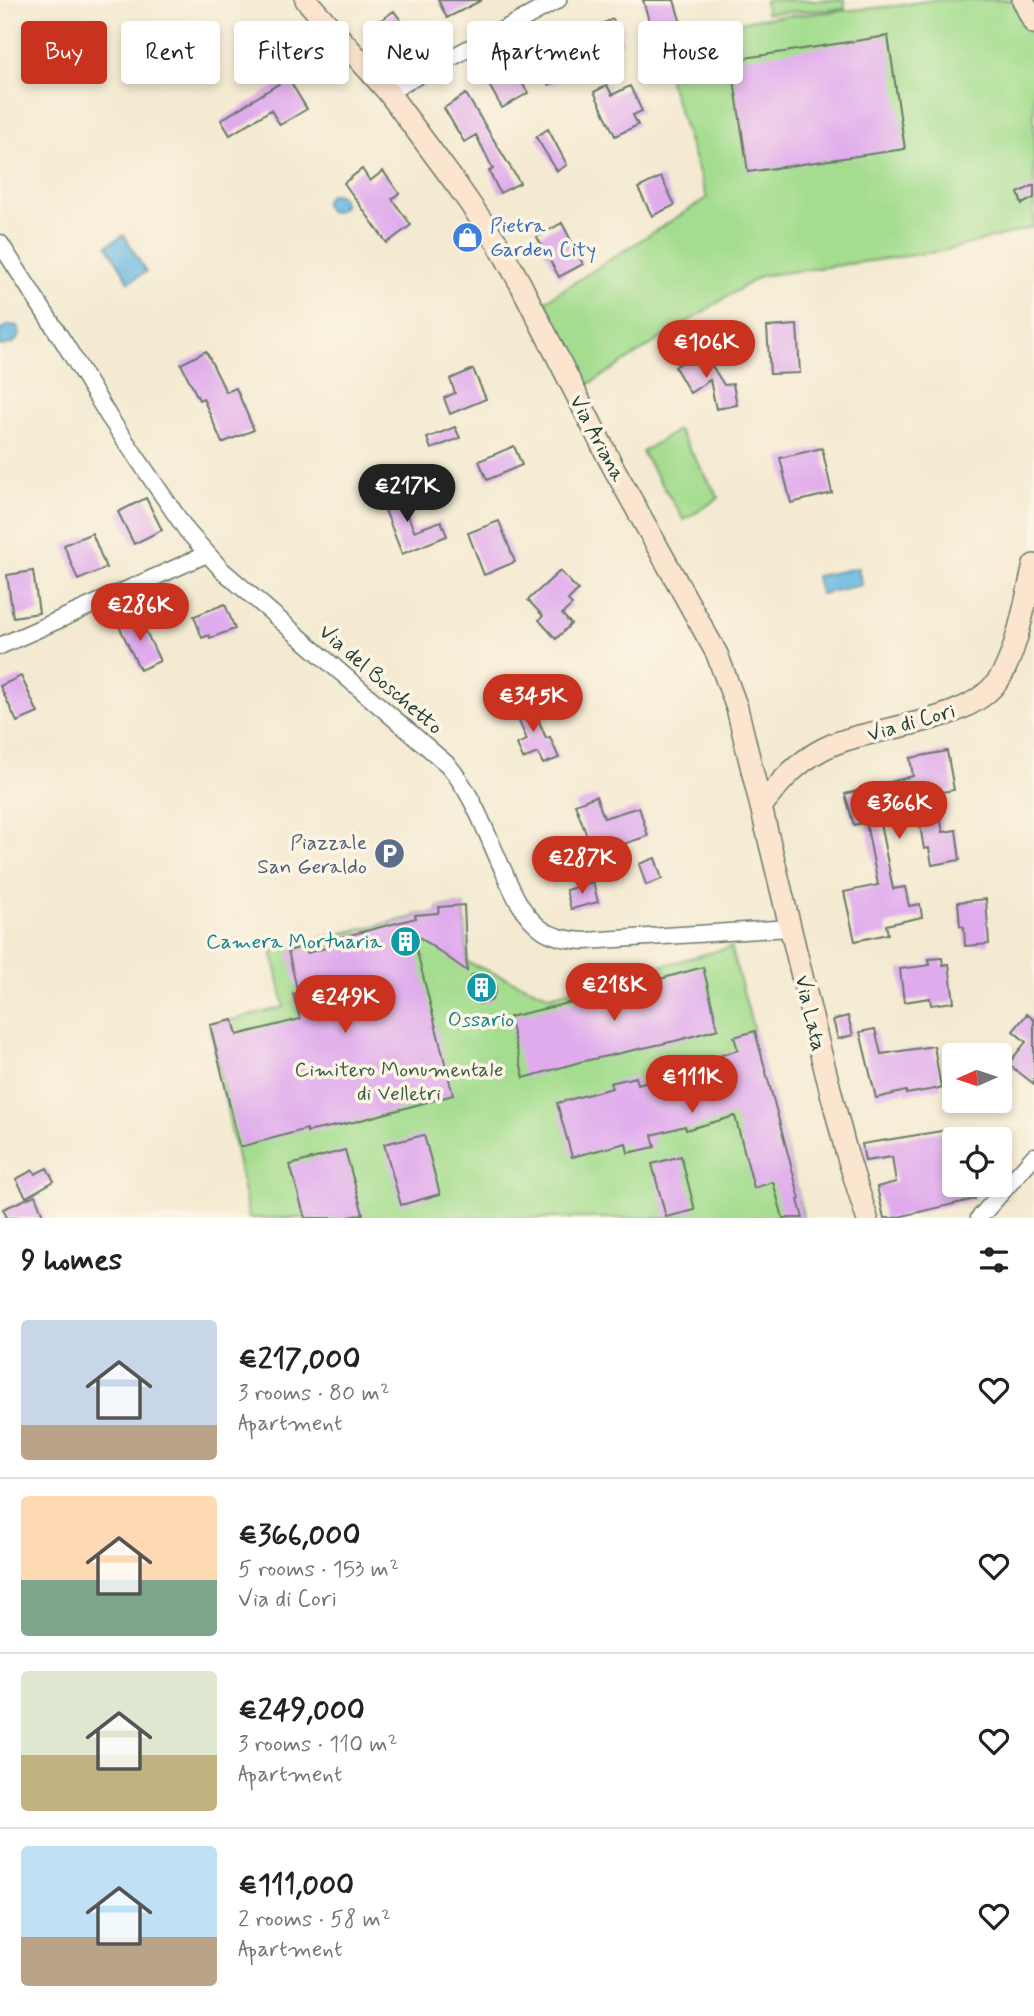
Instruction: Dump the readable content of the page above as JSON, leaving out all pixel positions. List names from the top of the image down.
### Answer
{
  "streets": {
    "main road": ["Via Ariana", "Via di Cori", "Via Lata"],
    "street": ["Via del Boschetto"]
  },
  "crossings": [
    ["Via Ariana", "Via di Cori"],
    ["Via Ariana", "Via Lata"],
    ["Via del Boschetto", "Via Lata"],
    ["Via di Cori", "Via Lata"]
  ],
  "parks": ["Cimitero Monumentale di Velletri"],
  "places": {
    "shop": ["Pietra Garden City"],
    "parking": ["Piazzale San Geraldo"],
    "building": ["Camera Mortuaria", "Ossario"]
  },
  "north": "left",
  "page": {
    "chip": [
      "Buy",
      "Rent",
      "Filters",
      "New",
      "Apartment",
      "House"
    ],
    "price": [
      "€106K",
      "€217K",
      "€286K",
      "€345K",
      "€366K",
      "€287K",
      "€218K",
      "€249K",
      "€111K"
    ],
    "heading": "9 homes",
    "list": [
      {
        "name": "€217,000",
        "note": "3 rooms · 80 m² · Apartment"
      },
      {
        "name": "€366,000",
        "note": "5 rooms · 153 m² · Via di Cori"
      },
      {
        "name": "€249,000",
        "note": "3 rooms · 110 m² · Apartment"
      },
      {
        "name": "€111,000",
        "note": "2 rooms · 58 m² · Apartment"
      }
    ]
  }
}
